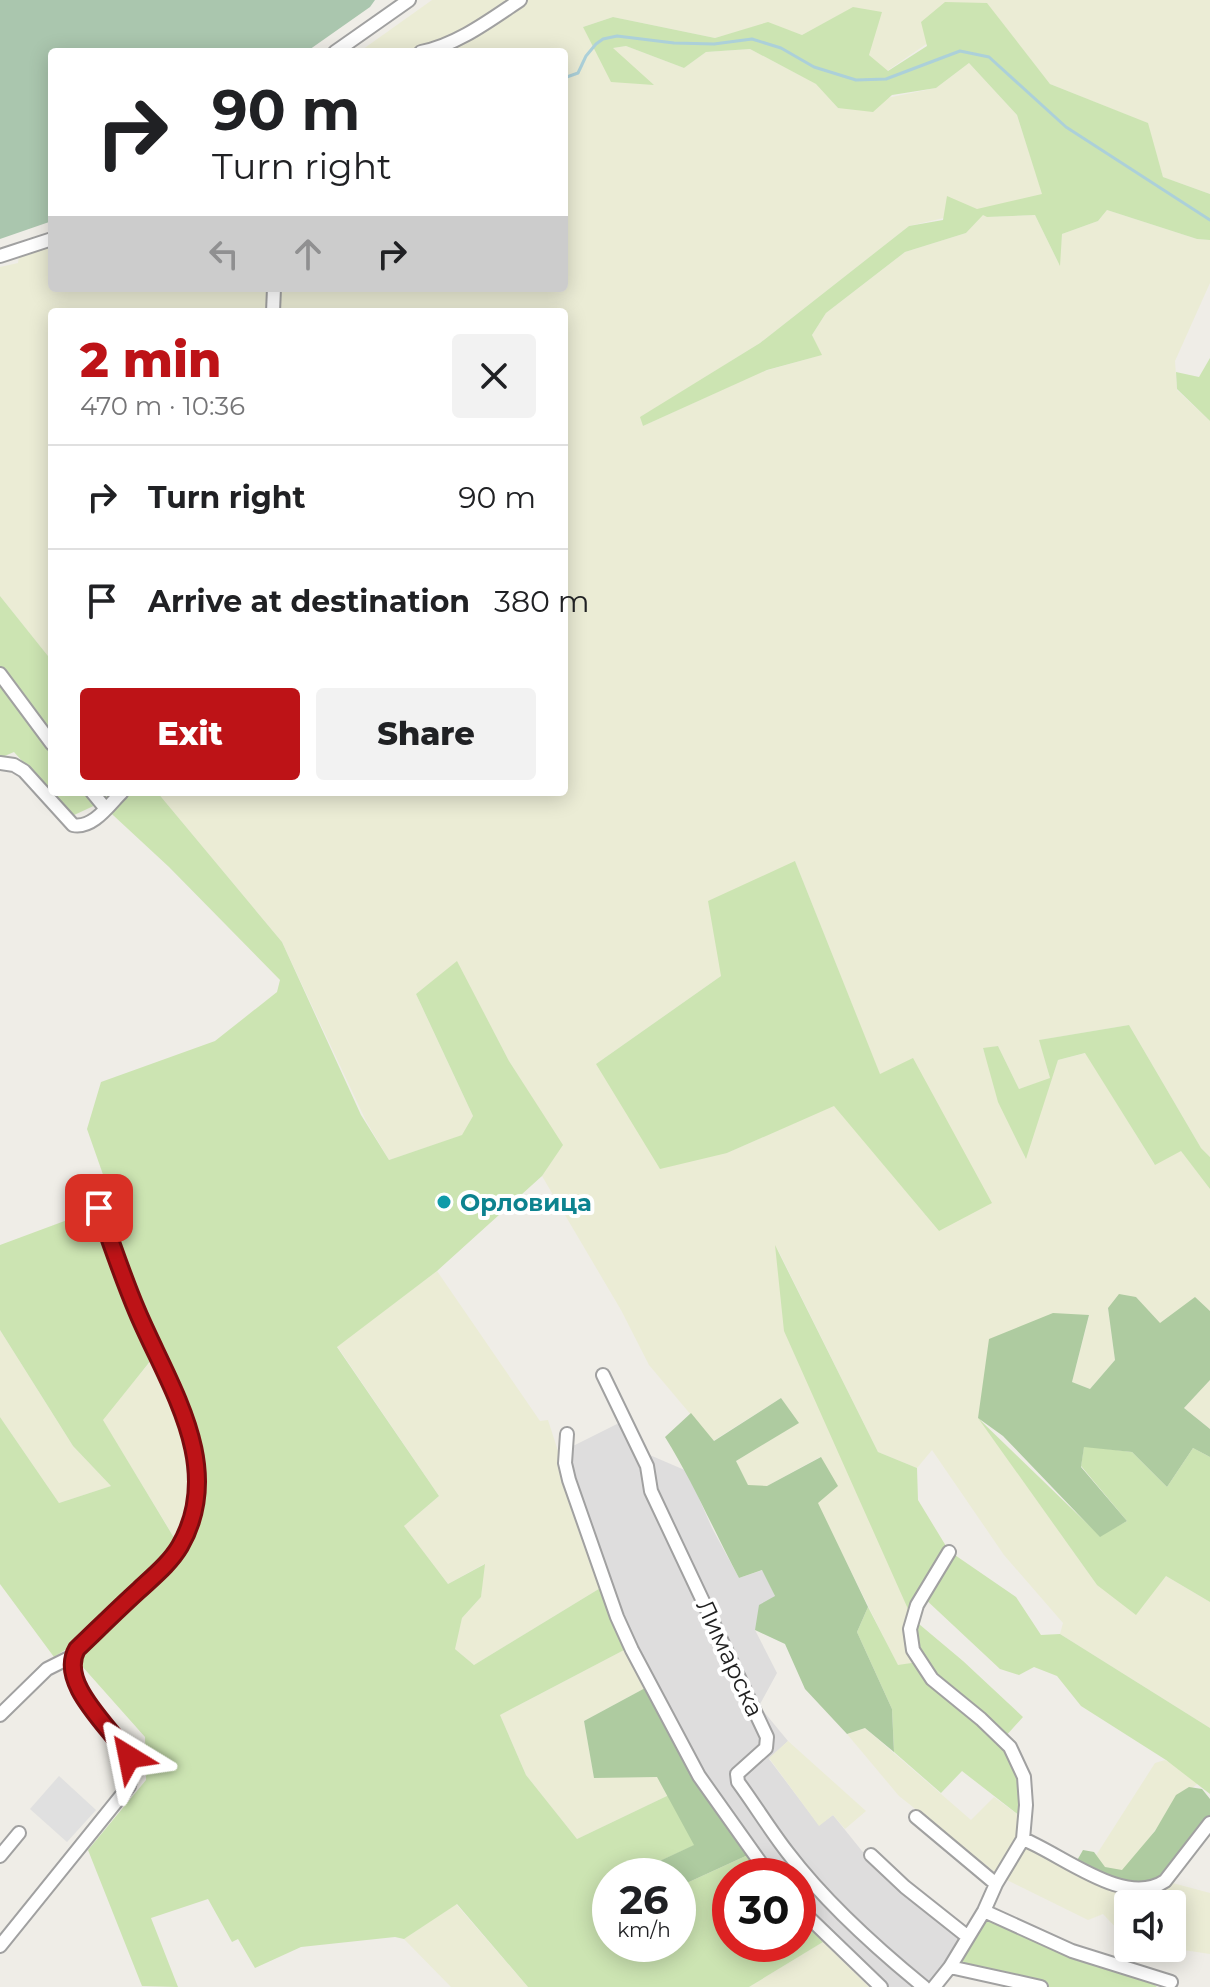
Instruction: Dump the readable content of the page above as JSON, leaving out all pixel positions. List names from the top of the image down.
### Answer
{
  "streets": {
    "street": ["Лимарска"]
  },
  "places": ["Орловица"],
  "page": {
    "turn": ["90 m", "Turn right"],
    "heading": ["2 min", "470 m · 10:36"],
    "list": [
      {
        "name": "Turn right",
        "value": "90 m"
      },
      {
        "name": "Arrive at destination",
        "value": "380 m"
      }
    ],
    "buttons": ["Exit", "Share"],
    "speed": "26 km/h",
    "limit": "30"
  }
}
